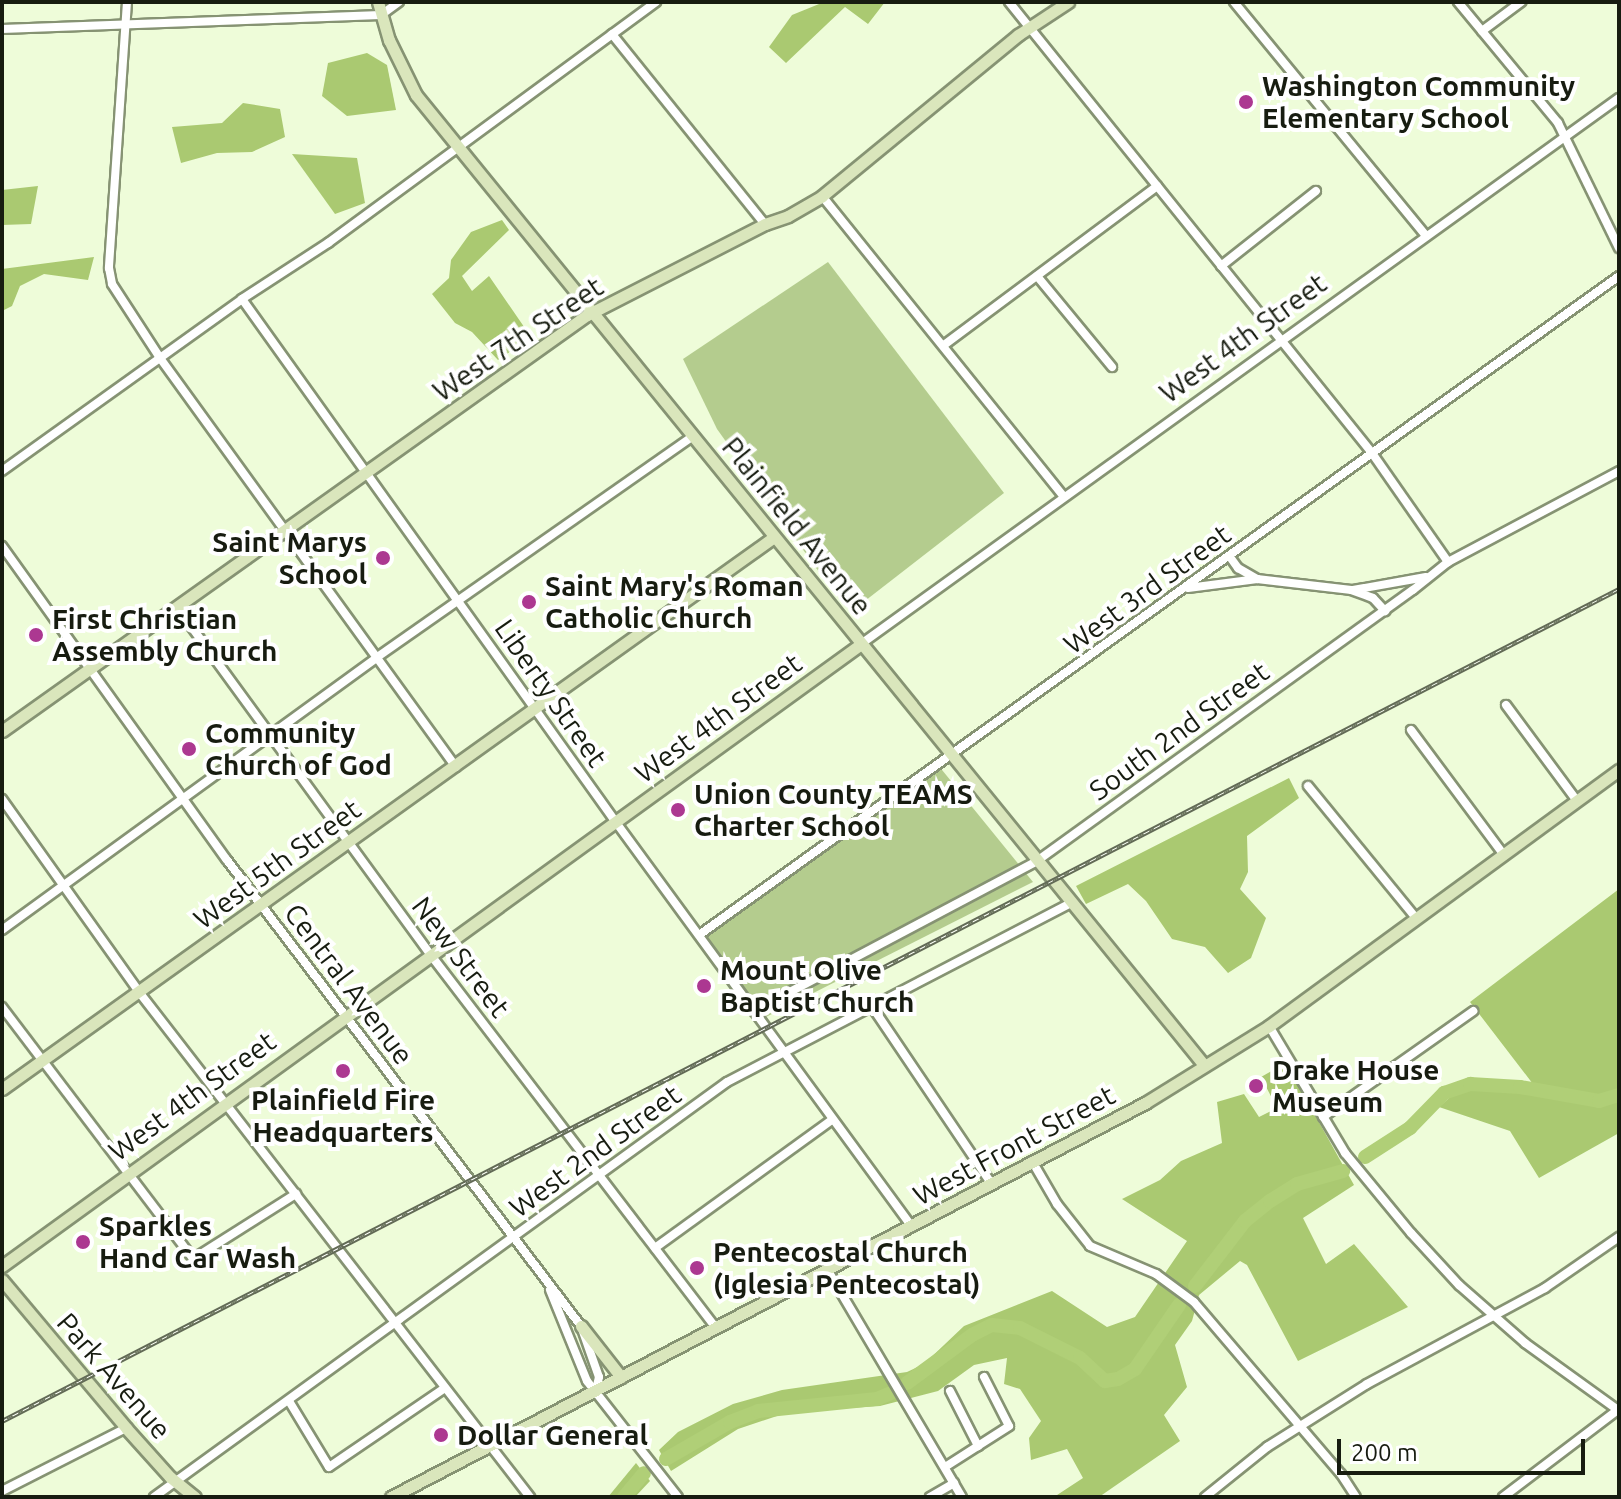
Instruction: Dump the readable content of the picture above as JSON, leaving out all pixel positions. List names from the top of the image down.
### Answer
{
  "streets": {
    "main road": [
      "West 4th Street",
      "West 7th Street",
      "Plainfield Avenue",
      "West 5th Street",
      "West Front Street",
      "Park Avenue"
    ],
    "street": [
      "West 3rd Street",
      "Liberty Street",
      "South 2nd Street",
      "New Street",
      "Central Avenue",
      "West 2nd Street"
    ]
  },
  "crossings": [
    ["West 4th Street", "Plainfield Avenue"],
    ["West 4th Street", "Liberty Street"],
    ["West 4th Street", "New Street"],
    ["West 4th Street", "Central Avenue"],
    ["West 7th Street", "Plainfield Avenue"],
    ["West 7th Street", "Liberty Street"],
    ["West 7th Street", "New Street"],
    ["West 7th Street", "Central Avenue"],
    ["Plainfield Avenue", "West 3rd Street"],
    ["Plainfield Avenue", "South 2nd Street"],
    ["Plainfield Avenue", "West 5th Street"],
    ["Plainfield Avenue", "West Front Street"],
    ["Plainfield Avenue", "West 2nd Street"],
    ["West 3rd Street", "Liberty Street"],
    ["Liberty Street", "South 2nd Street"],
    ["Liberty Street", "West 5th Street"],
    ["Liberty Street", "West Front Street"],
    ["Liberty Street", "West 2nd Street"],
    ["West 5th Street", "New Street"],
    ["West 5th Street", "Central Avenue"],
    ["New Street", "West Front Street"],
    ["New Street", "West 2nd Street"],
    ["Central Avenue", "West Front Street"],
    ["Central Avenue", "West 2nd Street"],
    ["West 2nd Street", "Park Avenue"]
  ],
  "places": [
    "Washington Community Elementary School",
    "Saint Marys School",
    "Saint Mary's Roman Catholic Church",
    "First Christian Assembly Church",
    "Community Church of God",
    "Union County TEAMS Charter School",
    "Mount Olive Baptist Church",
    "Plainfield Fire Headquarters",
    "Drake House Museum",
    "Sparkles Hand Car Wash",
    "Pentecostal Church (Iglesia Pentecostal)",
    "Dollar General"
  ],
  "scale_bar": "200 m"
}
